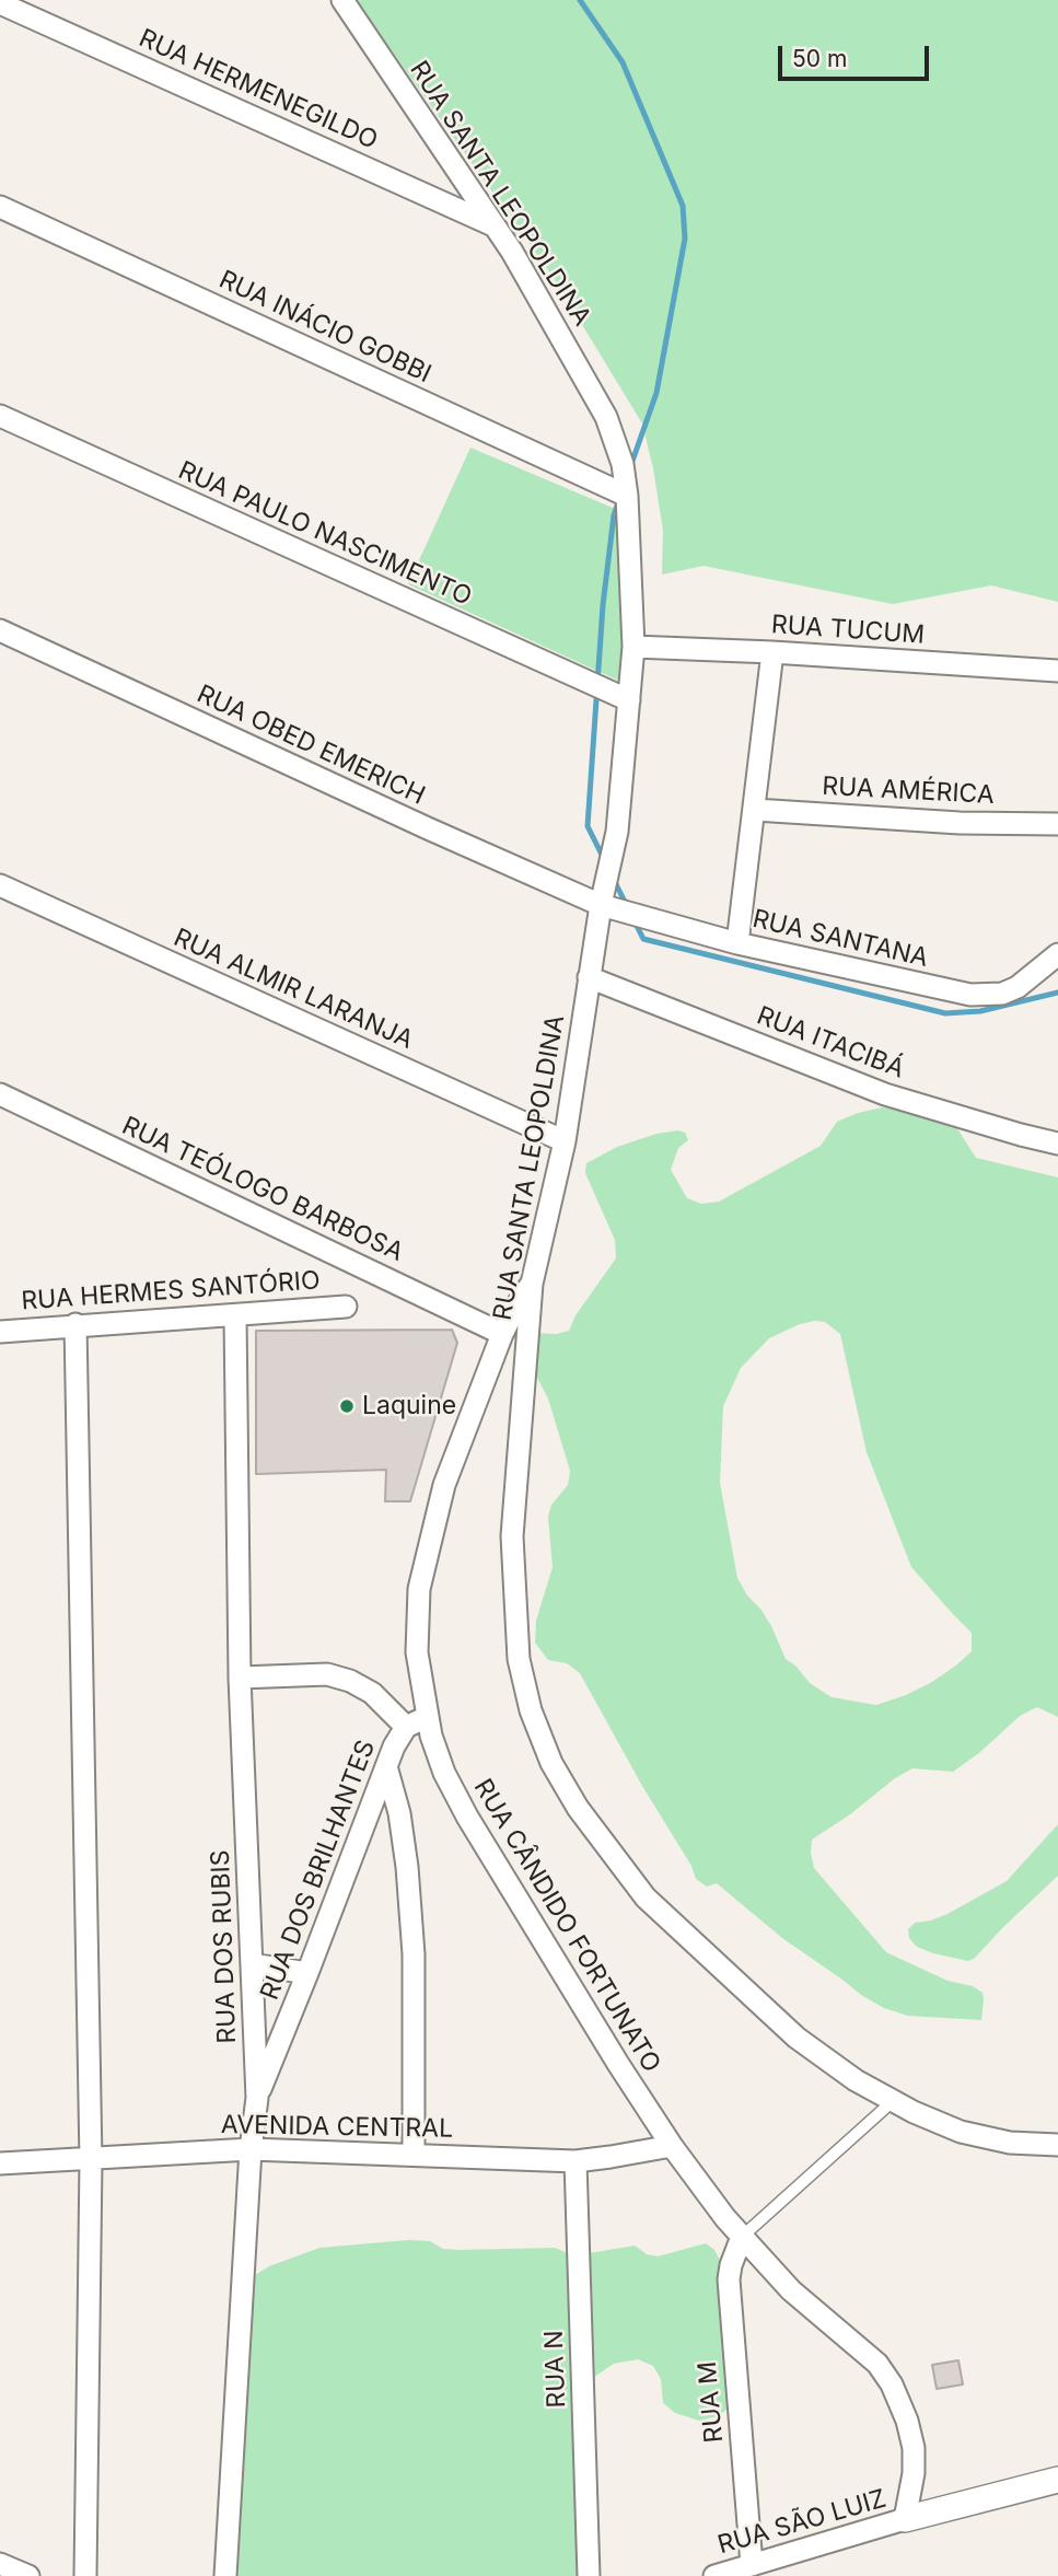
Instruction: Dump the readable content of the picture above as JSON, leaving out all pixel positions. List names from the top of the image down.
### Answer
{
  "streets": {
    "street": [
      "RUA HERMENEGILDO",
      "RUA SANTA LEOPOLDINA",
      "RUA INÁCIO GOBBI",
      "RUA PAULO NASCIMENTO",
      "RUA TUCUM",
      "RUA OBED EMERICH",
      "RUA AMÉRICA",
      "RUA SANTANA",
      "RUA ALMIR LARANJA",
      "RUA ITACIBÁ",
      "RUA TEÓLOGO BARBOSA",
      "RUA HERMES SANTÓRIO",
      "RUA DOS BRILHANTES",
      "RUA CÂNDIDO FORTUNATO",
      "RUA DOS RUBIS",
      "AVENIDA CENTRAL",
      "RUA N",
      "RUA M",
      "RUA SÃO LUIZ"
    ]
  },
  "crossings": [
    ["RUA HERMENEGILDO", "RUA SANTA LEOPOLDINA"],
    ["RUA SANTA LEOPOLDINA", "RUA INÁCIO GOBBI"],
    ["RUA SANTA LEOPOLDINA", "RUA PAULO NASCIMENTO"],
    ["RUA SANTA LEOPOLDINA", "RUA TUCUM"],
    ["RUA SANTA LEOPOLDINA", "RUA OBED EMERICH"],
    ["RUA SANTA LEOPOLDINA", "RUA SANTANA"],
    ["RUA SANTA LEOPOLDINA", "RUA ALMIR LARANJA"],
    ["RUA SANTA LEOPOLDINA", "RUA ITACIBÁ"],
    ["RUA SANTA LEOPOLDINA", "RUA CÂNDIDO FORTUNATO"],
    ["RUA OBED EMERICH", "RUA SANTANA"],
    ["RUA TEÓLOGO BARBOSA", "RUA CÂNDIDO FORTUNATO"],
    ["RUA HERMES SANTÓRIO", "RUA DOS RUBIS"],
    ["RUA DOS BRILHANTES", "RUA CÂNDIDO FORTUNATO"],
    ["RUA DOS BRILHANTES", "RUA DOS RUBIS"],
    ["RUA CÂNDIDO FORTUNATO", "AVENIDA CENTRAL"],
    ["RUA CÂNDIDO FORTUNATO", "RUA M"],
    ["RUA CÂNDIDO FORTUNATO", "RUA SÃO LUIZ"],
    ["RUA DOS RUBIS", "AVENIDA CENTRAL"],
    ["AVENIDA CENTRAL", "RUA N"],
    ["RUA M", "RUA SÃO LUIZ"]
  ],
  "places": ["Laquine"],
  "scale_bar": "50 m"
}
